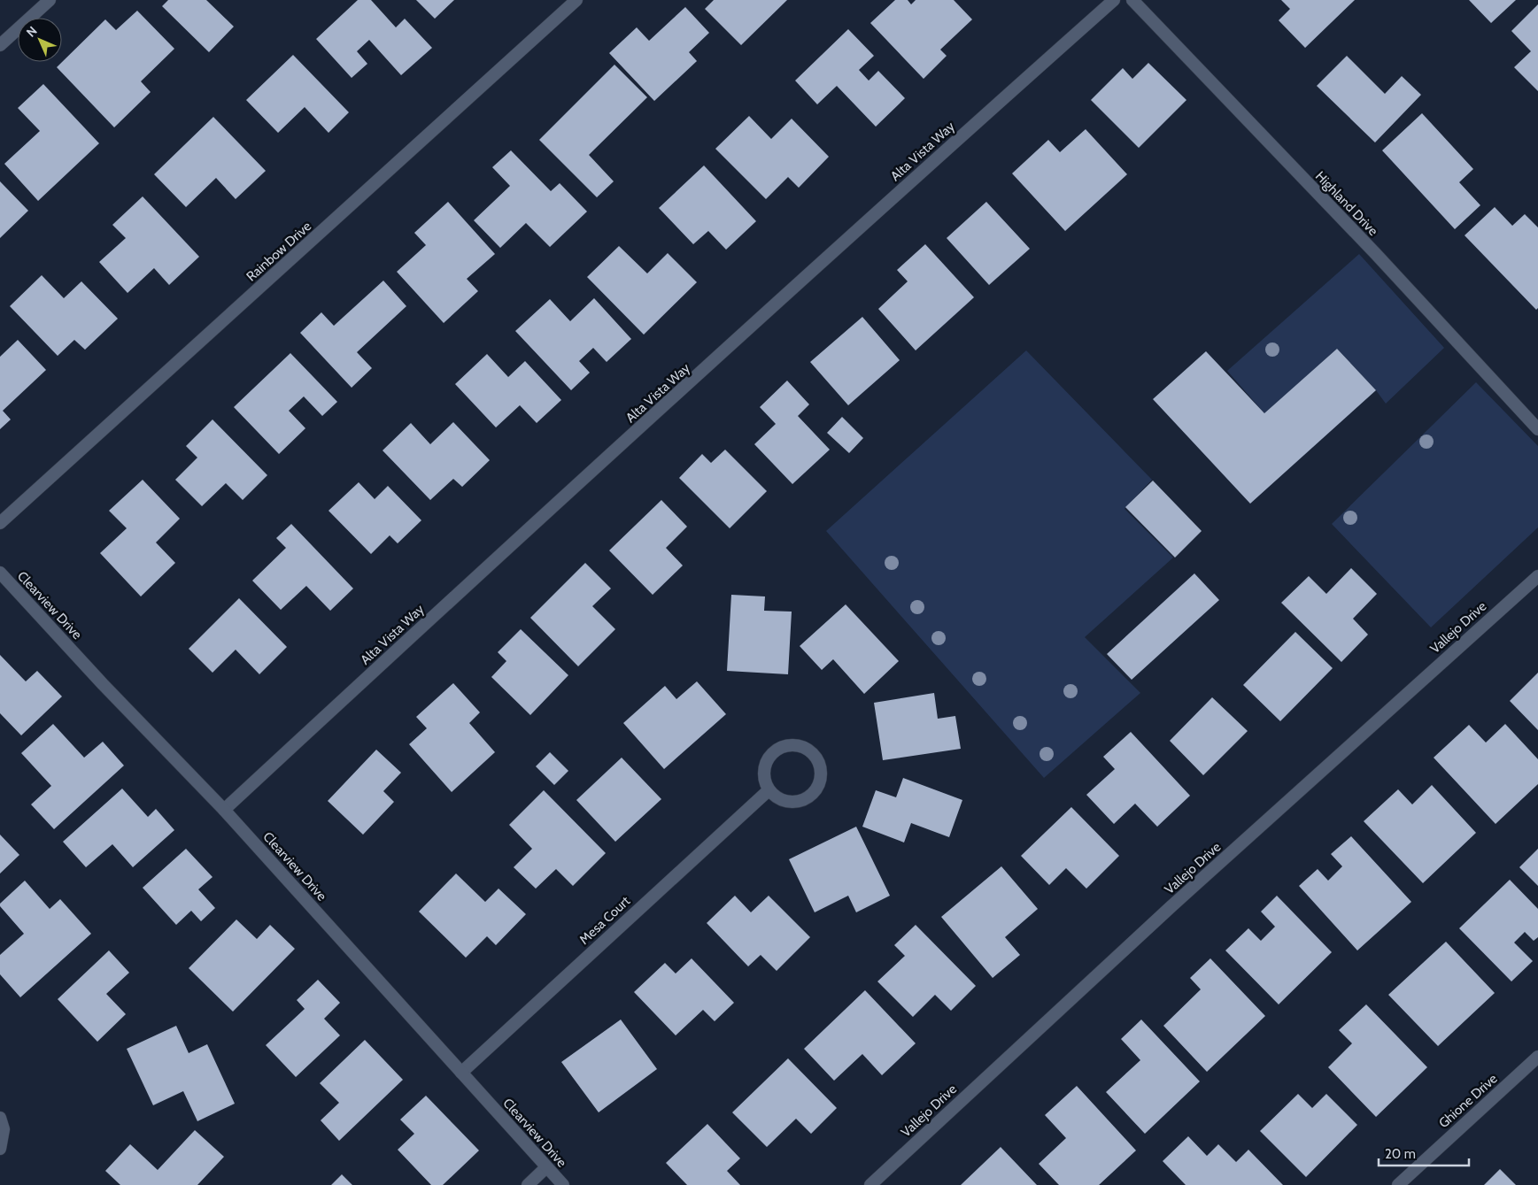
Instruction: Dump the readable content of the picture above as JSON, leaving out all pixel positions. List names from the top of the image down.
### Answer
{
  "streets": {
    "street": [
      "Alta Vista Way",
      "Highland Drive",
      "Rainbow Drive",
      "Clearview Drive",
      "Vallejo Drive",
      "Mesa Court",
      "Ghione Drive"
    ]
  },
  "crossings": [
    ["Alta Vista Way", "Clearview Drive"],
    ["Clearview Drive", "Mesa Court"]
  ],
  "scale_bar": "20 m",
  "north": "top left"
}
